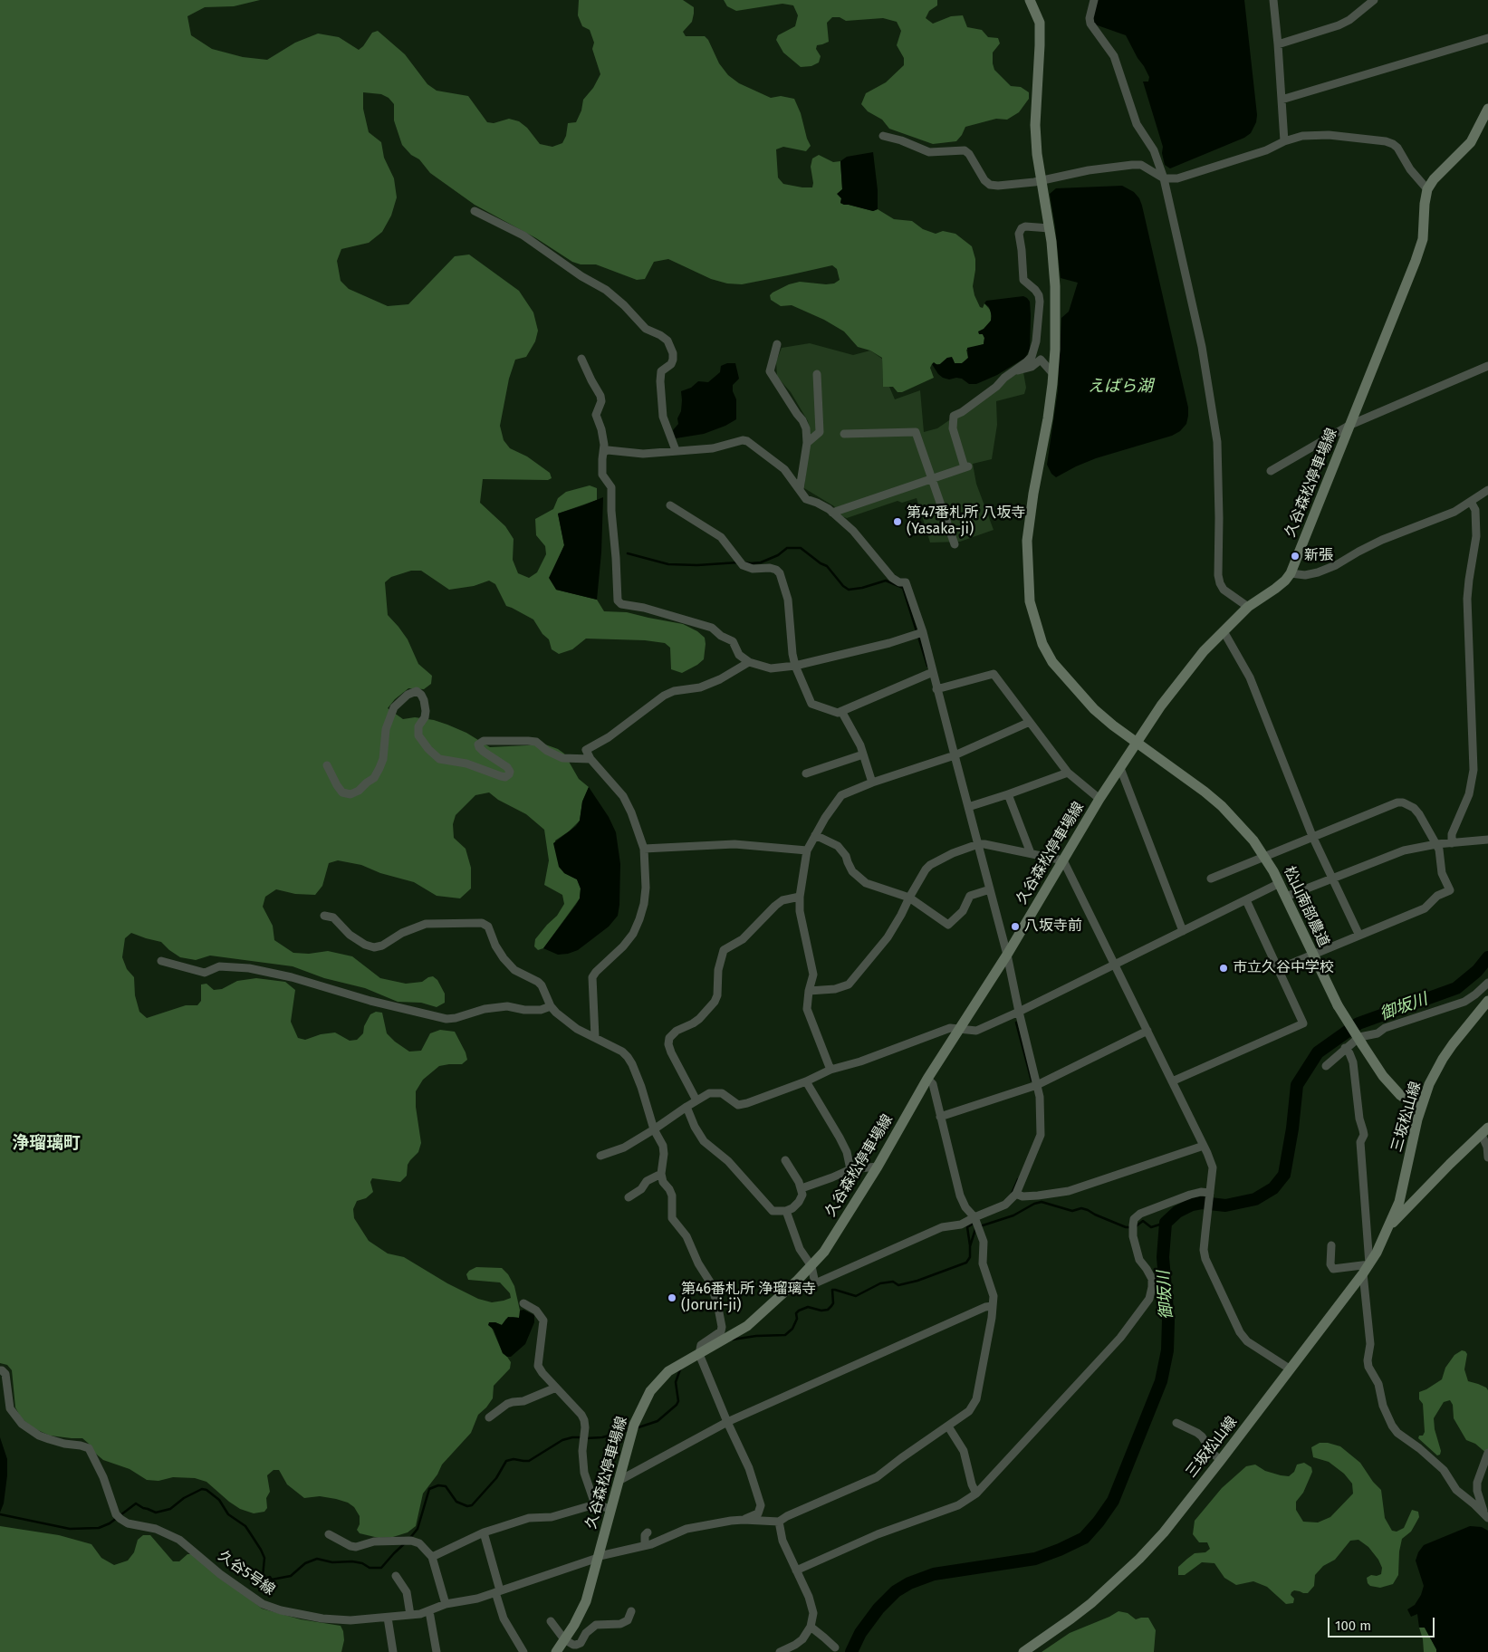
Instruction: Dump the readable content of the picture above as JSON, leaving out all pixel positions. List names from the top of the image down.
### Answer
{
  "streets": {
    "main road": ["久谷森松停車場線", "松山南部農道", "三坂松山線"],
    "street": ["久谷5号線"]
  },
  "crossings": [
    ["久谷森松停車場線", "松山南部農道"],
    ["久谷森松停車場線", "久谷5号線"],
    ["松山南部農道", "三坂松山線"]
  ],
  "districts": ["浄瑠璃町"],
  "water": ["えばら湖", "御坂川"],
  "places": [
    "第47番札所 八坂寺 (Yasaka-ji)",
    "新張",
    "八坂寺前",
    "市立久谷中学校",
    "第46番札所 浄瑠璃寺 (Joruri-ji)"
  ],
  "scale_bar": "100 m"
}
